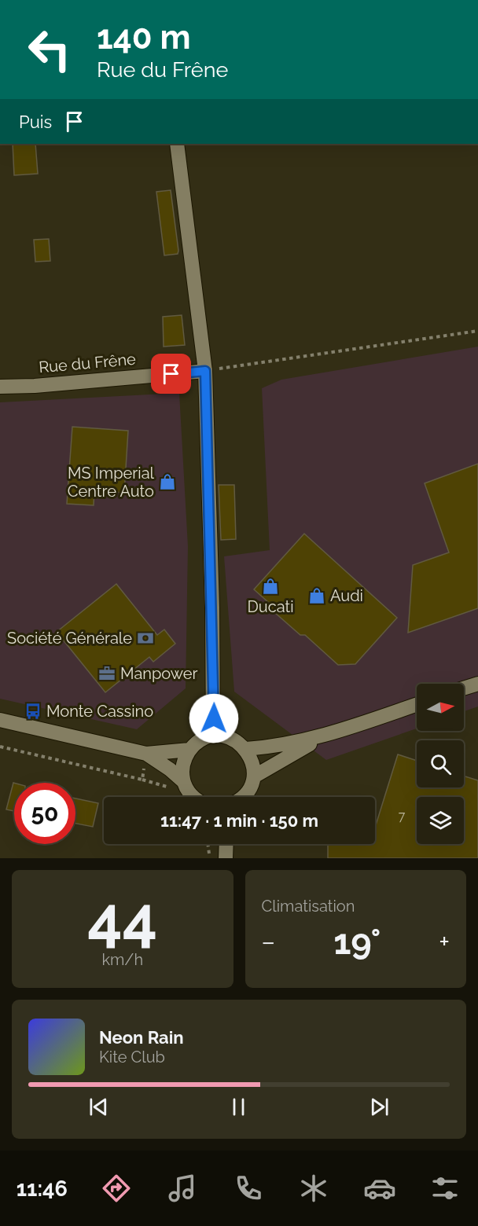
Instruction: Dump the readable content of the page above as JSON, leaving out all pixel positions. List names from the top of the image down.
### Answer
{
  "streets": {
    "main road": ["Rue du Frêne"]
  },
  "places": {
    "shop": ["MS Imperial Centre Auto", "Ducati", "Audi"],
    "bank": ["Société Générale"],
    "office": ["Manpower"],
    "bus stop": ["Monte Cassino"]
  },
  "house_numbers": ["7"],
  "north": "right",
  "page": {
    "turn": ["140 m", "Rue du Frêne"],
    "then": "Puis",
    "limit": "50",
    "trip": "11:47 · 1 min · 150 m",
    "tile": [
      ["44", "km/h"],
      "Climatisation"
    ],
    "heat": ["−", "19°", "+"],
    "song": ["Neon Rain", "Kite Club"],
    "tabs": "11:46"
  }
}
